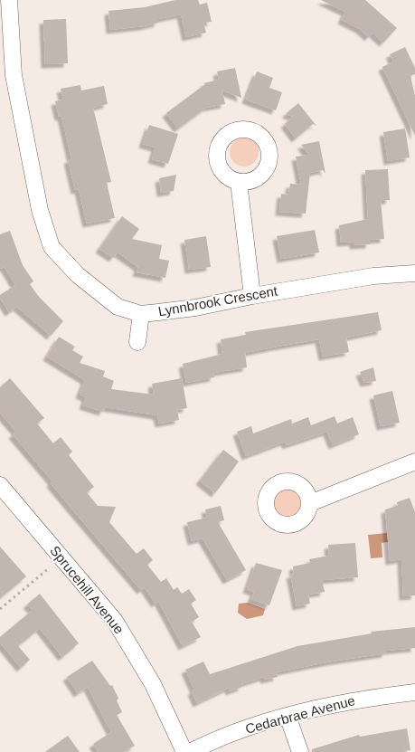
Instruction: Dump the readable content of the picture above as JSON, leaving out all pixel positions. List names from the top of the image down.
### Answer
{
  "streets": {
    "street": ["Lynnbrook Crescent", "Sprucehill Avenue", "Cedarbrae Avenue"]
  }
}
